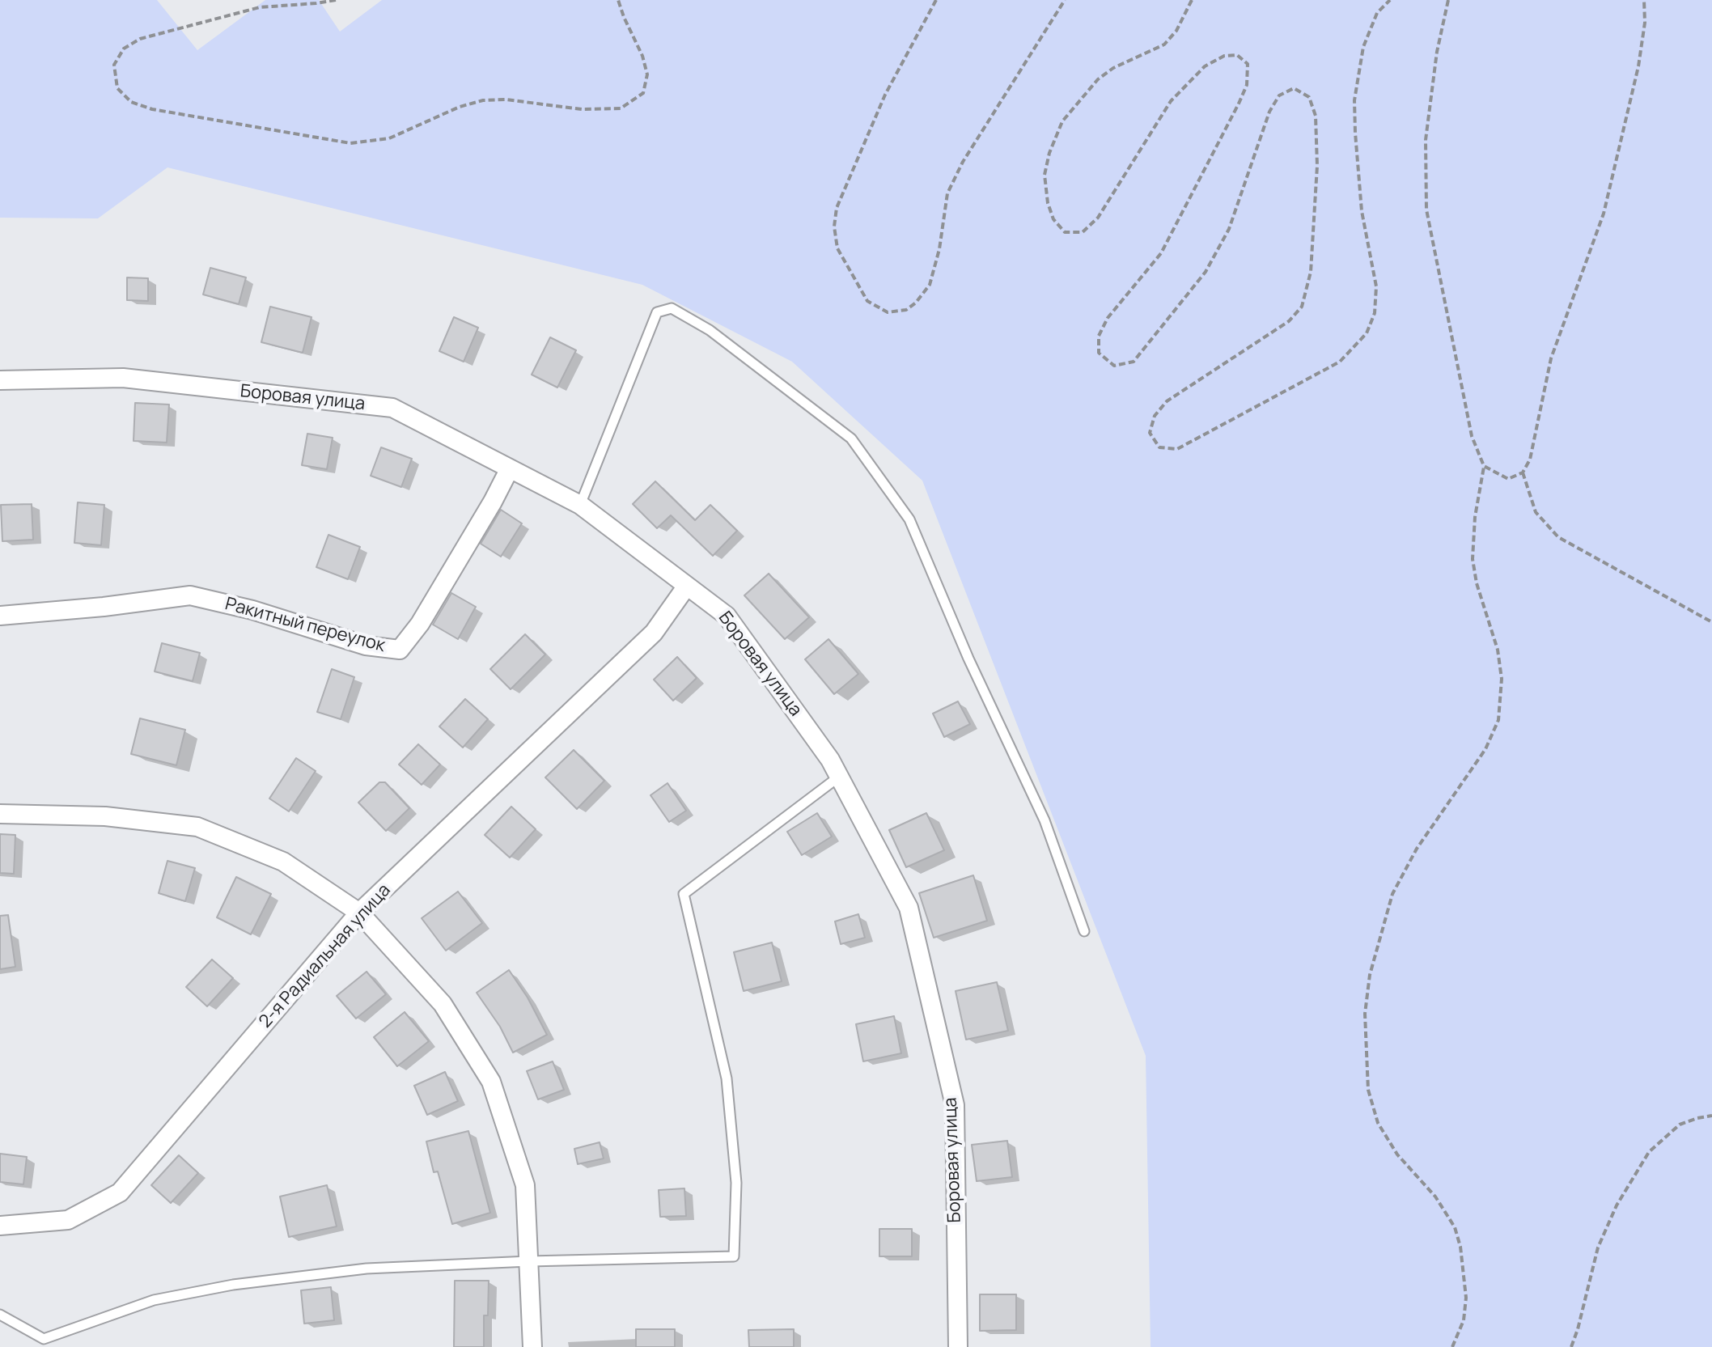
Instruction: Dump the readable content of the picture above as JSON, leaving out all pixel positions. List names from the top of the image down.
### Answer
{
  "streets": {
    "street": ["Боровая улица", "Ракитный переулок", "2-я Радиальная улица"]
  },
  "crossings": [
    ["Боровая улица", "Ракитный переулок"],
    ["Боровая улица", "2-я Радиальная улица"]
  ]
}
